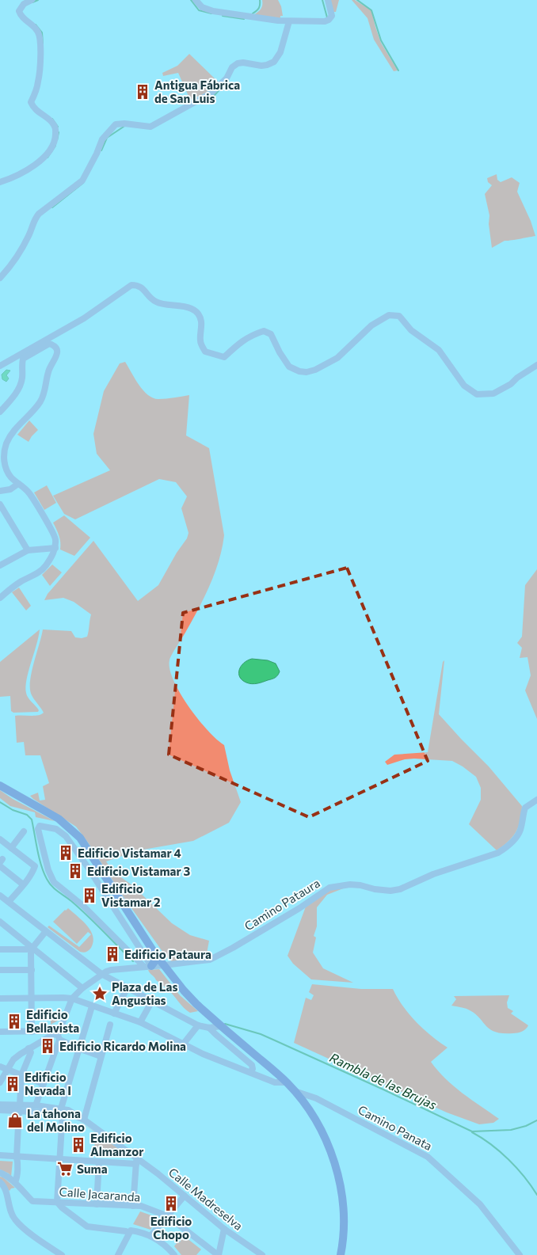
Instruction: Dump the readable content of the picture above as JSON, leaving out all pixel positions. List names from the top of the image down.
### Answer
{
  "streets": {
    "street": [
      "Camino Pataura",
      "Camino Panata",
      "Calle Jacaranda",
      "Calle Madreselva"
    ]
  },
  "water": ["Rambla de las Brujas"],
  "places": {
    "building": [
      "Antigua Fábrica de San Luis",
      "Edificio Vistamar 4",
      "Edificio Vistamar 3",
      "Edificio Vistamar 2",
      "Edificio Pataura",
      "Edificio Bellavista",
      "Edificio Ricardo Molina",
      "Edificio Nevada I",
      "Edificio Almanzor",
      "Edificio Chopo"
    ],
    "place": ["Plaza de Las Angustias"],
    "shop": ["La tahona del Molino"],
    "supermarket": ["Suma"]
  }
}
